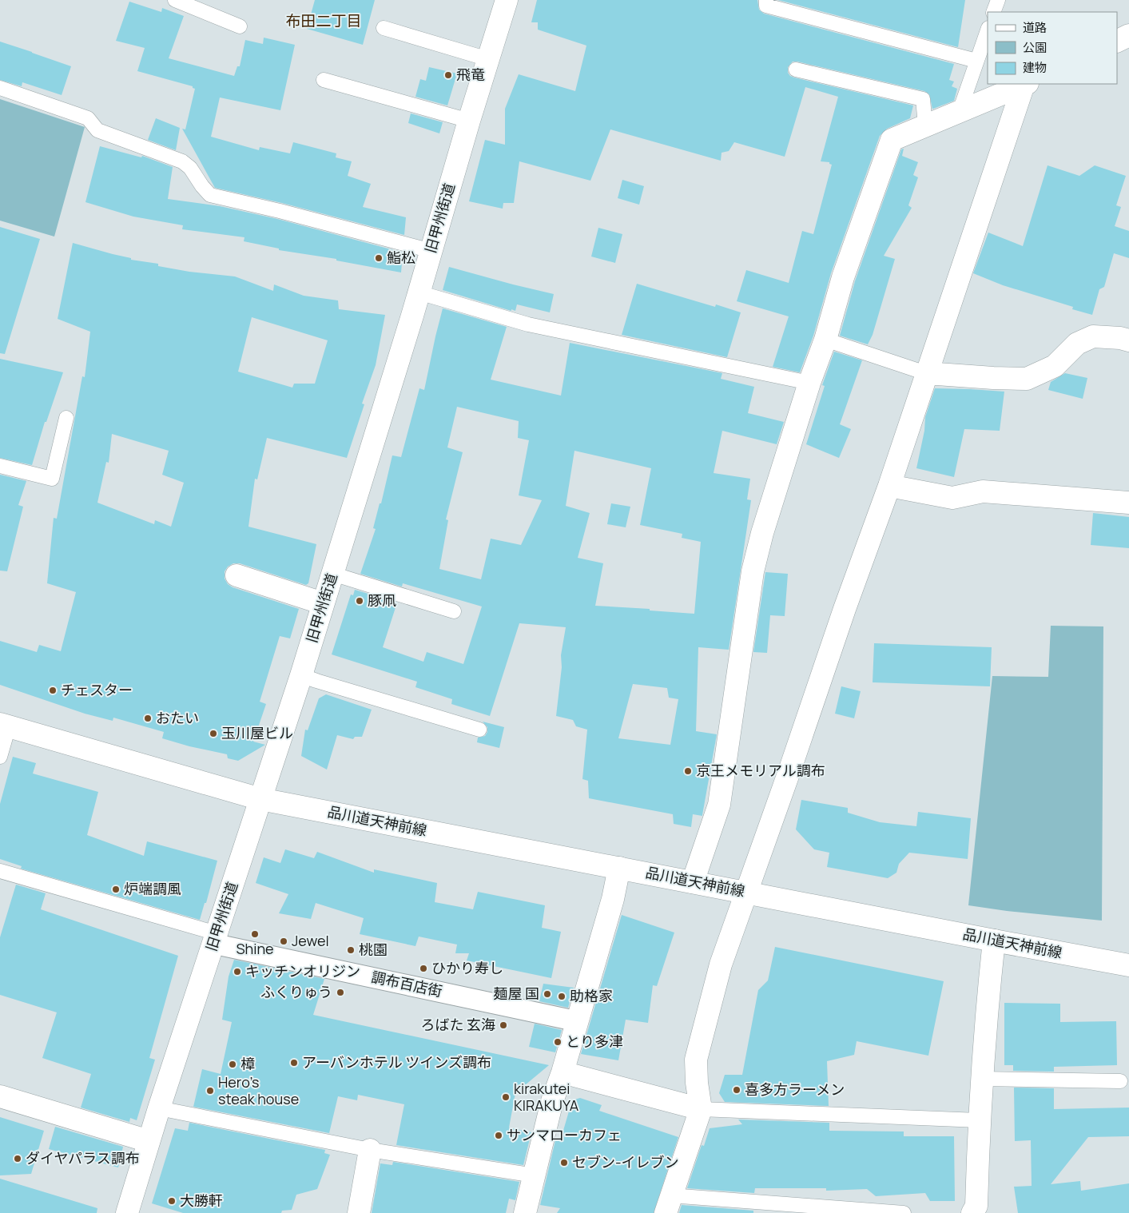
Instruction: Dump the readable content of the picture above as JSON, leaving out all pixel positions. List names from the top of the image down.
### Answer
{
  "streets": {
    "street": ["旧甲州街道", "品川道天神前線", "調布百店街"]
  },
  "crossings": [
    ["旧甲州街道", "品川道天神前線"],
    ["旧甲州街道", "調布百店街"]
  ],
  "districts": ["布田二丁目"],
  "places": [
    "飛竜",
    "鮨松",
    "豚凧",
    "チェスター",
    "おたい",
    "玉川屋ビル",
    "京王メモリアル調布",
    "炉端調風",
    "Shine",
    "Jewel",
    "桃園",
    "ひかり寿し",
    "キッチンオリジン",
    "ふくりゅう",
    "麺屋 国",
    "助格家",
    "ろばた 玄海",
    "とり多津",
    "アーバンホテル ツインズ調布",
    "樟",
    "喜多方ラーメン",
    "Hero’s steak house",
    "kirakutei KIRAKUYA",
    "サンマローカフェ",
    "ダイヤパラス調布",
    "セブン-イレブン",
    "大勝軒"
  ],
  "legend": ["道路", "公園", "建物"]
}
